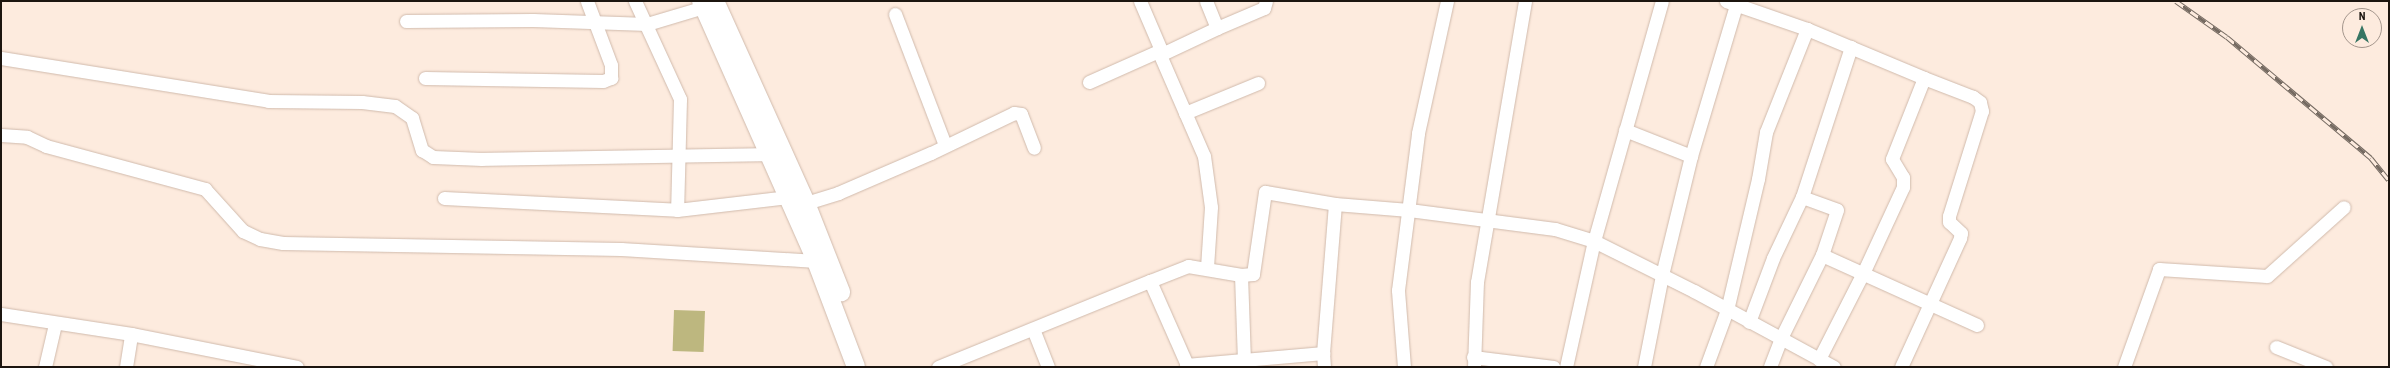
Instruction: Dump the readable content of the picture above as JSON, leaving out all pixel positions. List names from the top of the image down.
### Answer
{
  "north": "top"
}
